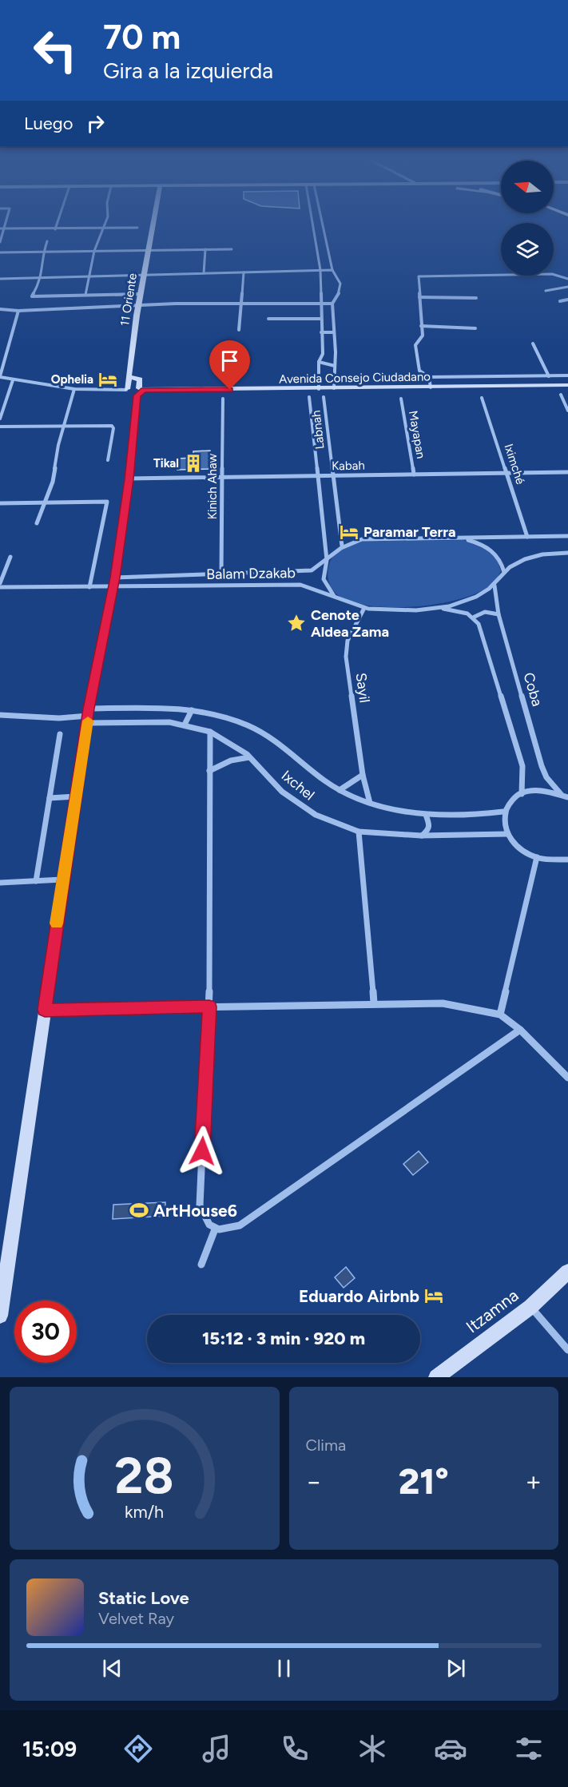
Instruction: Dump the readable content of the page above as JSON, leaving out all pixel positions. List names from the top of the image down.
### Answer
{
  "streets": {
    "street": [
      "11 Oriente",
      "Avenida Consejo Ciudadano",
      "Labnah",
      "Mayapan",
      "Iximché",
      "Kabah",
      "Kinich Ahaw",
      "Balam Dzakab",
      "Sayil",
      "Coba",
      "Ixchel",
      "Itzamna"
    ]
  },
  "crossings": [
    ["11 Oriente", "Avenida Consejo Ciudadano"],
    ["11 Oriente", "Kabah"],
    ["11 Oriente", "Balam Dzakab"],
    ["11 Oriente", "Ixchel"],
    ["Labnah", "Kabah"],
    ["Mayapan", "Kabah"],
    ["Iximché", "Kabah"],
    ["Kabah", "Kinich Ahaw"],
    ["Balam Dzakab", "Sayil"],
    ["Balam Dzakab", "Coba"]
  ],
  "places": {
    "hotel": ["Ophelia", "Paramar Terra", "Eduardo Airbnb"],
    "building": ["Tikal"],
    "place": ["Cenote Aldea Zama"],
    "sports": ["ArtHouse6"]
  },
  "north": "left",
  "page": {
    "turn": ["70 m", "Gira a la izquierda"],
    "then": "Luego",
    "limit": "30",
    "trip": "15:12 · 3 min · 920 m",
    "tile": "Clima",
    "heat": ["−", "21°", "+"],
    "song": ["Static Love", "Velvet Ray"],
    "tabs": "15:09",
    "gauge": ["28", "km/h"]
  }
}
